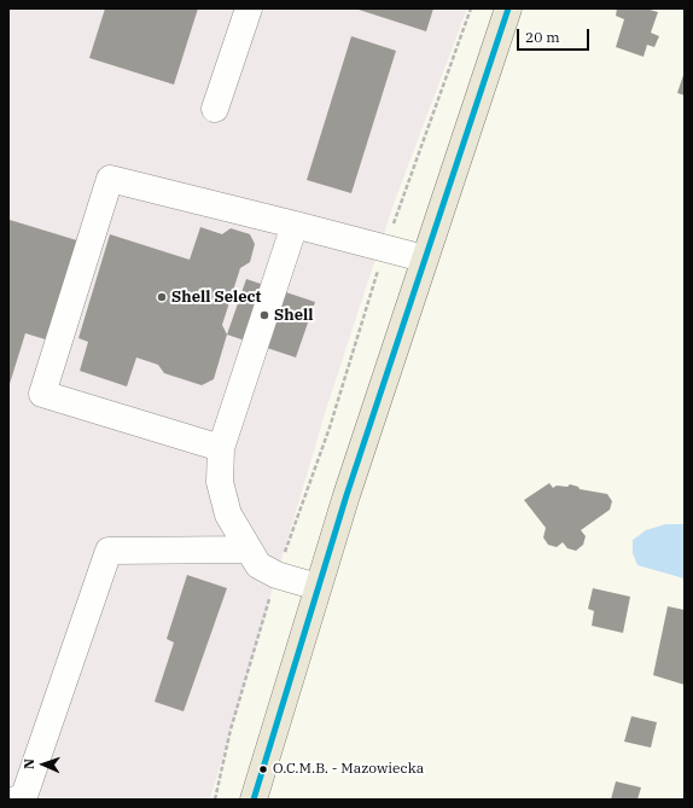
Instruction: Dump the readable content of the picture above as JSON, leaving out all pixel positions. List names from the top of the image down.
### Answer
{
  "places": ["Shell Select", "Shell", "O.C.M.B. - Mazowiecka"],
  "scale_bar": "20 m",
  "north": "left"
}
